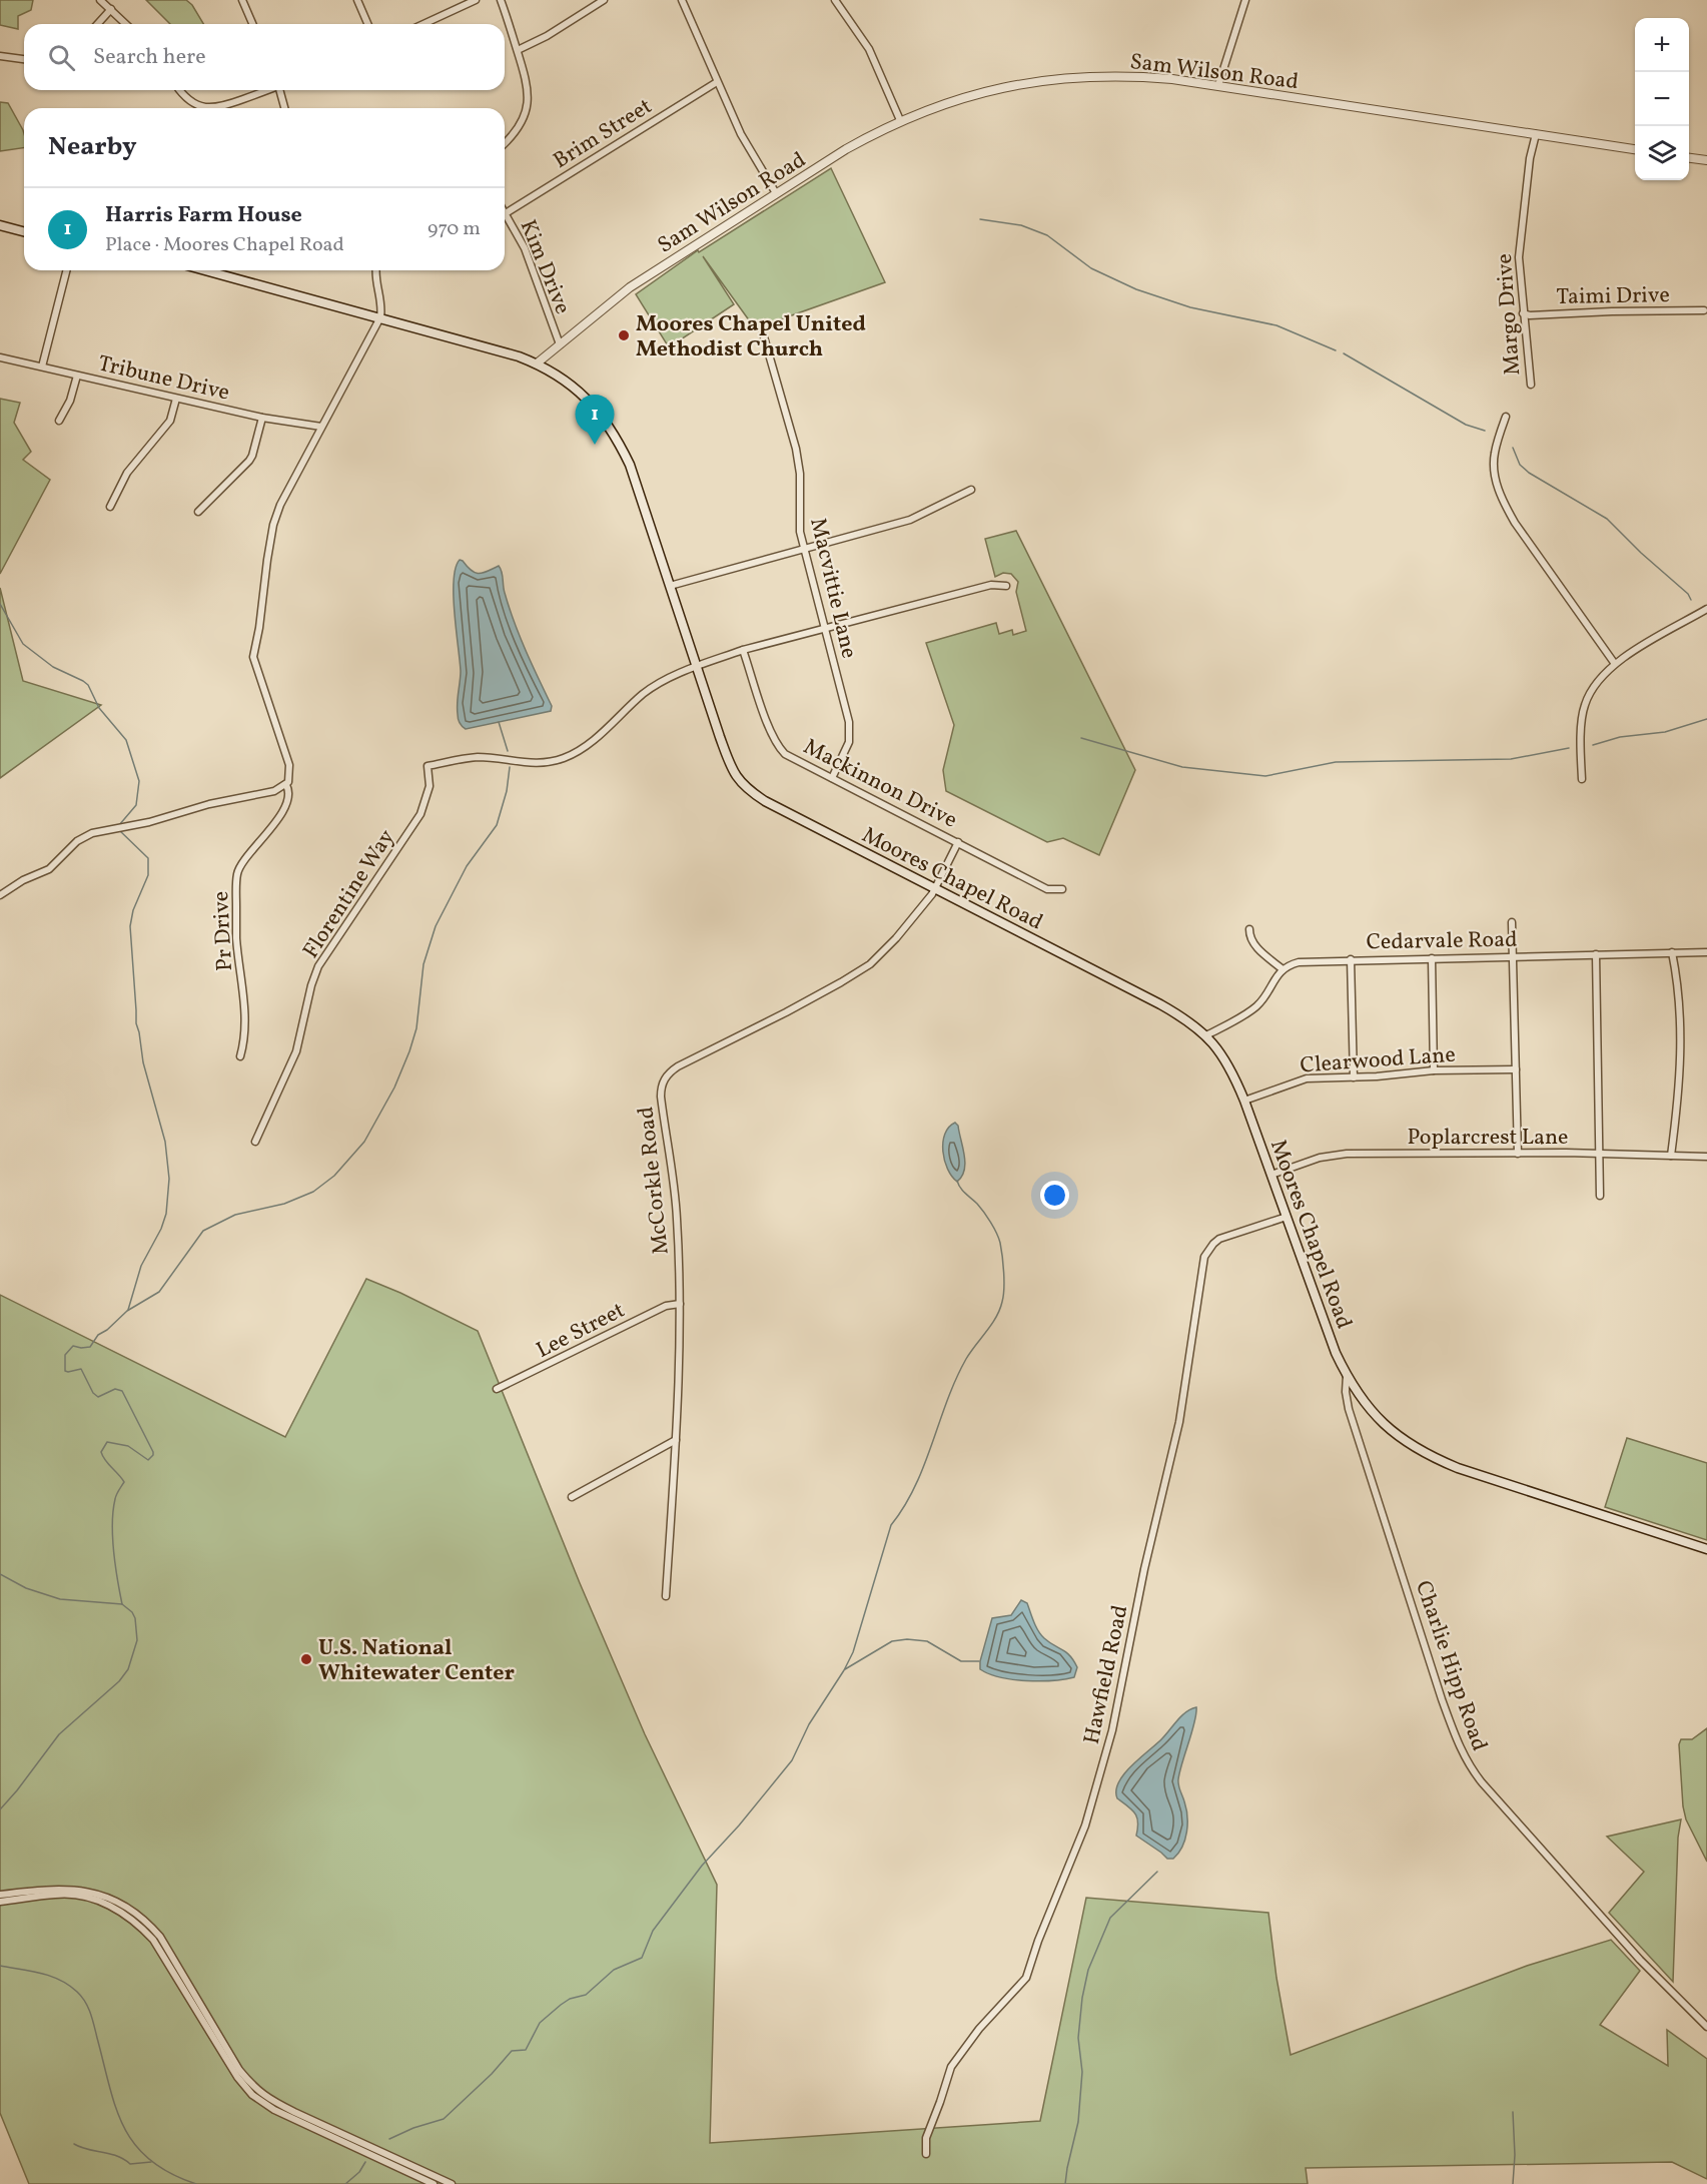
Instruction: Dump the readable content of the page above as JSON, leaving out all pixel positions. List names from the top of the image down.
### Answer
{
  "streets": {
    "main road": ["Moores Chapel Road"],
    "street": [
      "Sam Wilson Road",
      "Brim Street",
      "Kim Drive",
      "Taimi Drive",
      "Margo Drive",
      "Tribune Drive",
      "Macvittie Lane",
      "Mackinnon Drive",
      "Florentine Way",
      "Pr Drive",
      "Cedarvale Road",
      "Clearwood Lane",
      "Poplarcrest Lane",
      "McCorkle Road",
      "Lee Street",
      "Charlie Hipp Road",
      "Hawfield Road"
    ]
  },
  "crossings": [
    ["Sam Wilson Road", "Kim Drive"],
    ["Sam Wilson Road", "Margo Drive"],
    ["Sam Wilson Road", "Moores Chapel Road"],
    ["Brim Street", "Kim Drive"],
    ["Taimi Drive", "Margo Drive"],
    ["Tribune Drive", "Pr Drive"],
    ["Macvittie Lane", "Mackinnon Drive"],
    ["Mackinnon Drive", "McCorkle Road"],
    ["Moores Chapel Road", "Florentine Way"],
    ["Moores Chapel Road", "Pr Drive"],
    ["Moores Chapel Road", "Clearwood Lane"],
    ["Moores Chapel Road", "Poplarcrest Lane"],
    ["Moores Chapel Road", "McCorkle Road"],
    ["Moores Chapel Road", "Charlie Hipp Road"],
    ["Moores Chapel Road", "Hawfield Road"],
    ["McCorkle Road", "Lee Street"]
  ],
  "places": ["Moores Chapel United Methodist Church", "U.S. National Whitewater Center"],
  "page": {
    "map_buttons": ["+", "−"],
    "search": "Search here",
    "heading": "Nearby",
    "list": [
      {
        "mark": "1",
        "name": "Harris Farm House",
        "note": "Place · Moores Chapel Road",
        "value": "970 m"
      }
    ],
    "pins": "1"
  }
}
